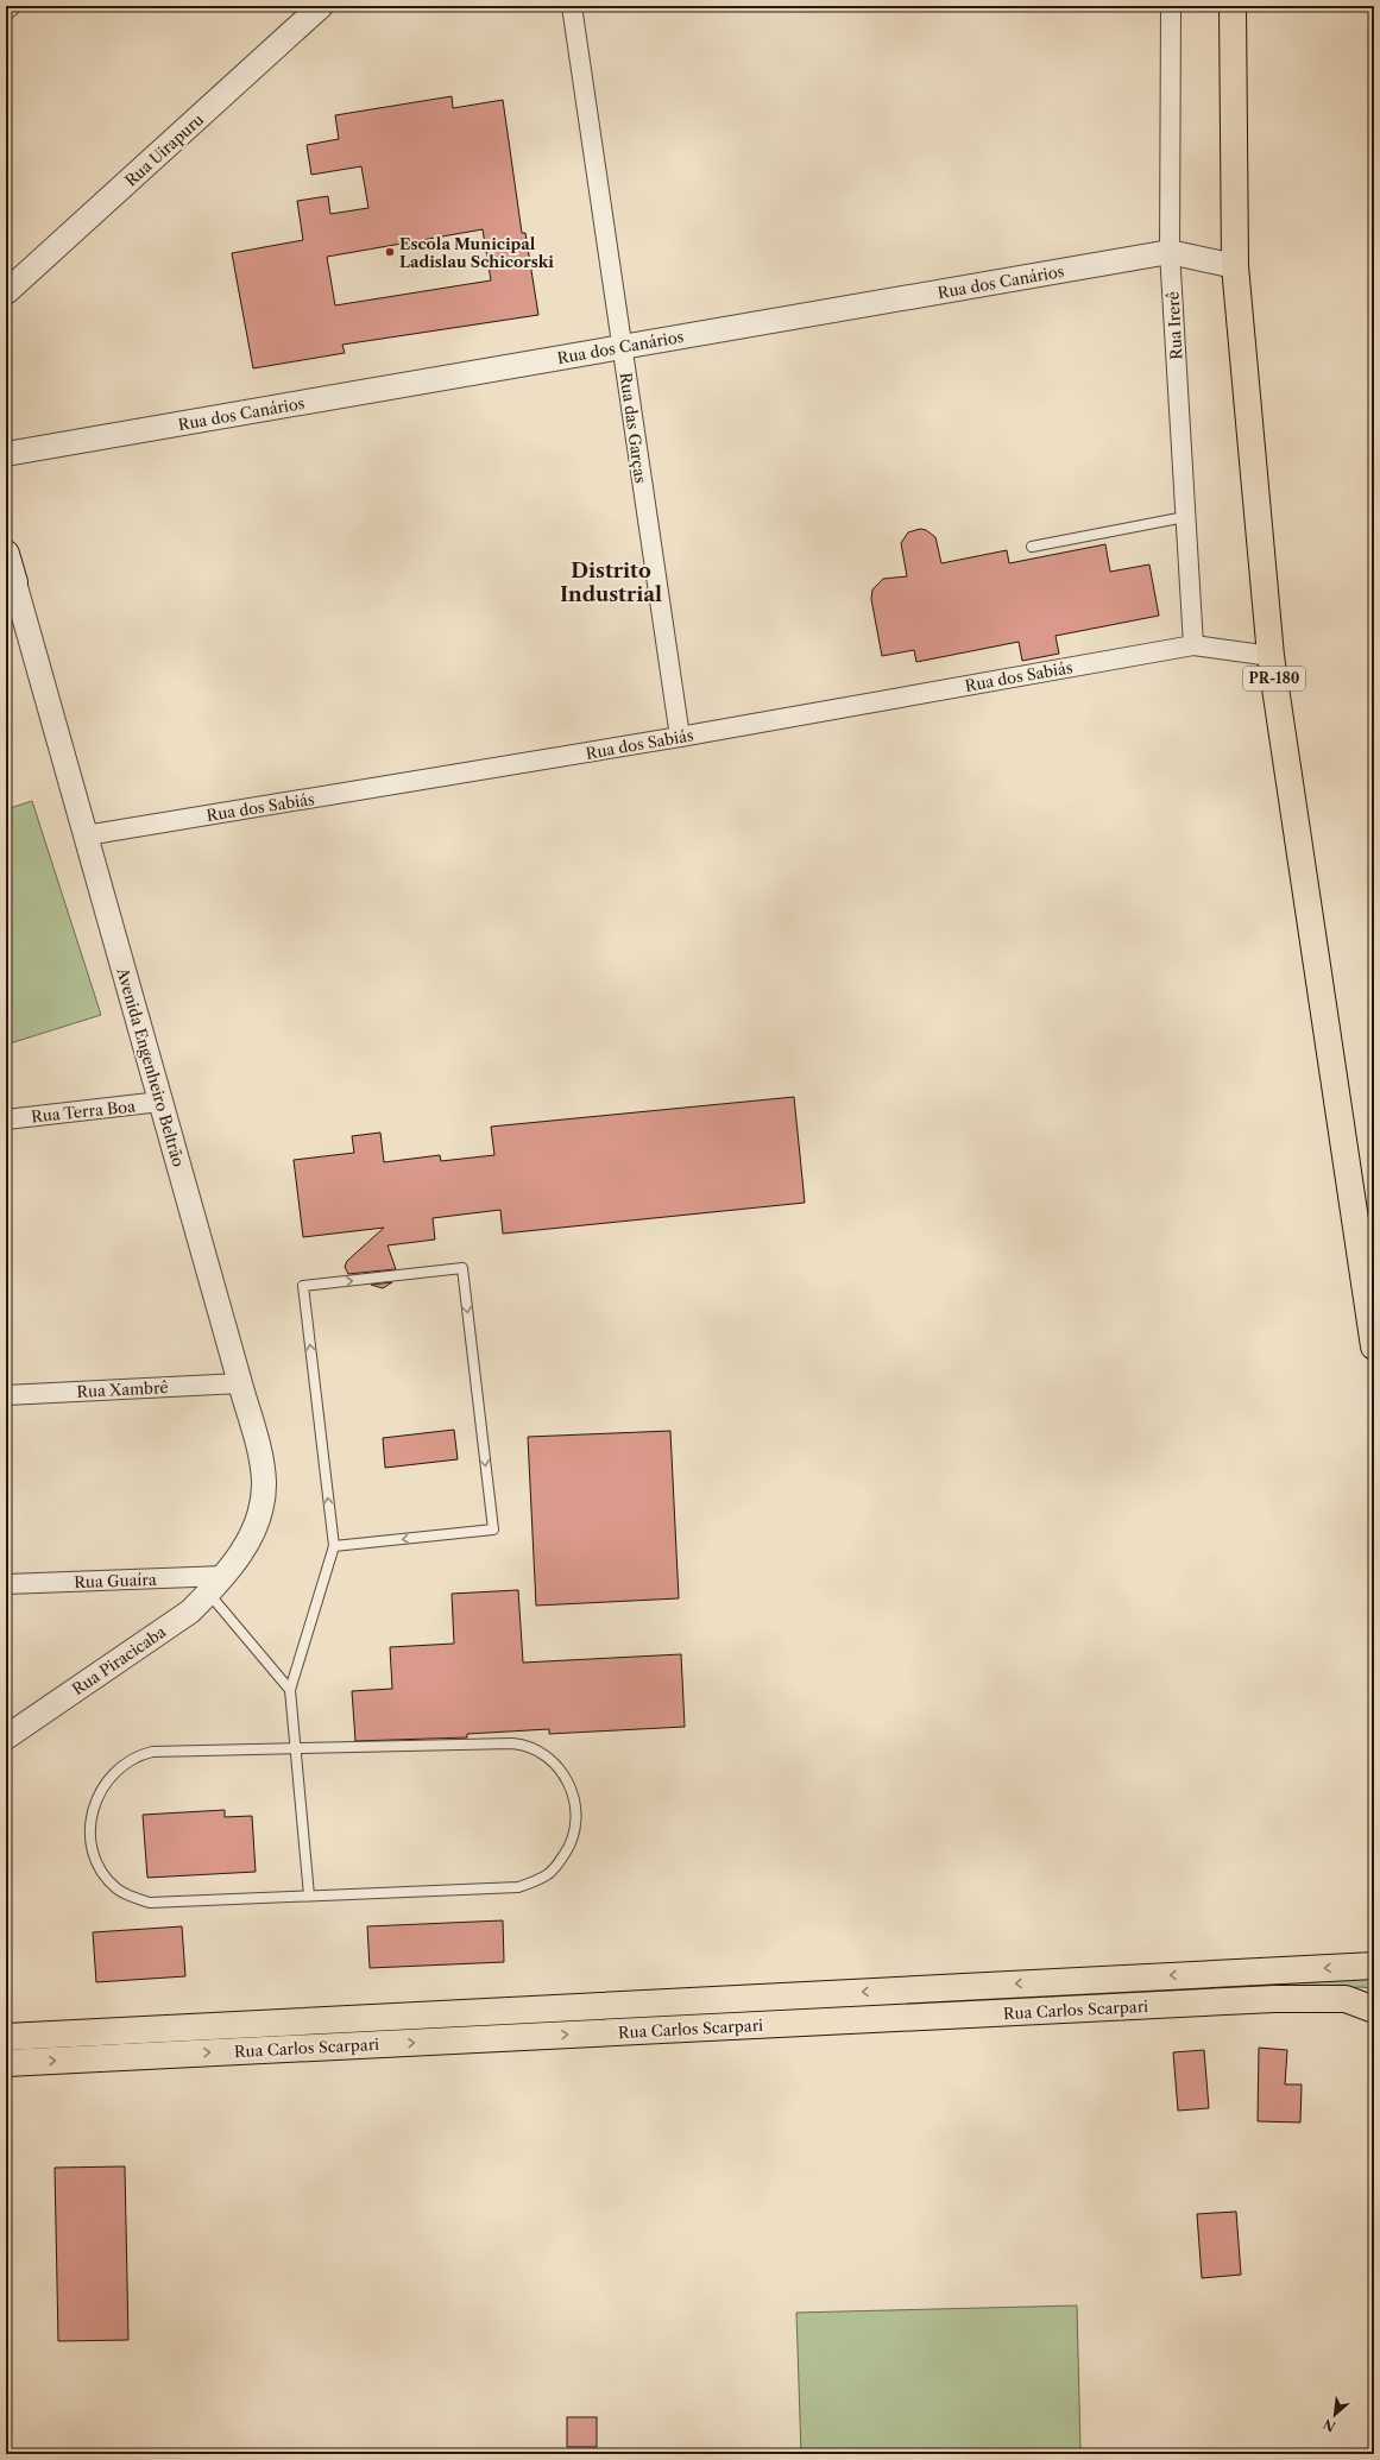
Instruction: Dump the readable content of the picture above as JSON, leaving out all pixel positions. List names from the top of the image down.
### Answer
{
  "streets": {
    "main road": ["PR-180", "Avenida Engenheiro Beltrão", "Rua Carlos Scarpari"],
    "street": [
      "Rua Uirapuru",
      "Rua dos Canários",
      "Rua Irerê",
      "Rua das Garças",
      "Rua dos Sabiás",
      "Rua Terra Boa",
      "Rua Xambrê",
      "Rua Guaíra",
      "Rua Piracicaba"
    ]
  },
  "crossings": [
    ["Rua dos Canários", "Rua Irerê"],
    ["Rua dos Canários", "Rua das Garças"],
    ["Rua dos Canários", "PR-180"],
    ["Rua Irerê", "Rua dos Sabiás"],
    ["Rua das Garças", "Rua dos Sabiás"],
    ["Rua dos Sabiás", "PR-180"],
    ["Rua dos Sabiás", "Avenida Engenheiro Beltrão"],
    ["Avenida Engenheiro Beltrão", "Rua Terra Boa"],
    ["Avenida Engenheiro Beltrão", "Rua Xambrê"],
    ["Avenida Engenheiro Beltrão", "Rua Guaíra"],
    ["Avenida Engenheiro Beltrão", "Rua Piracicaba"],
    ["Rua Guaíra", "Rua Piracicaba"]
  ],
  "districts": ["Distrito Industrial"],
  "places": ["Escola Municipal Ladislau Schicorski"],
  "north": "bottom left"
}
